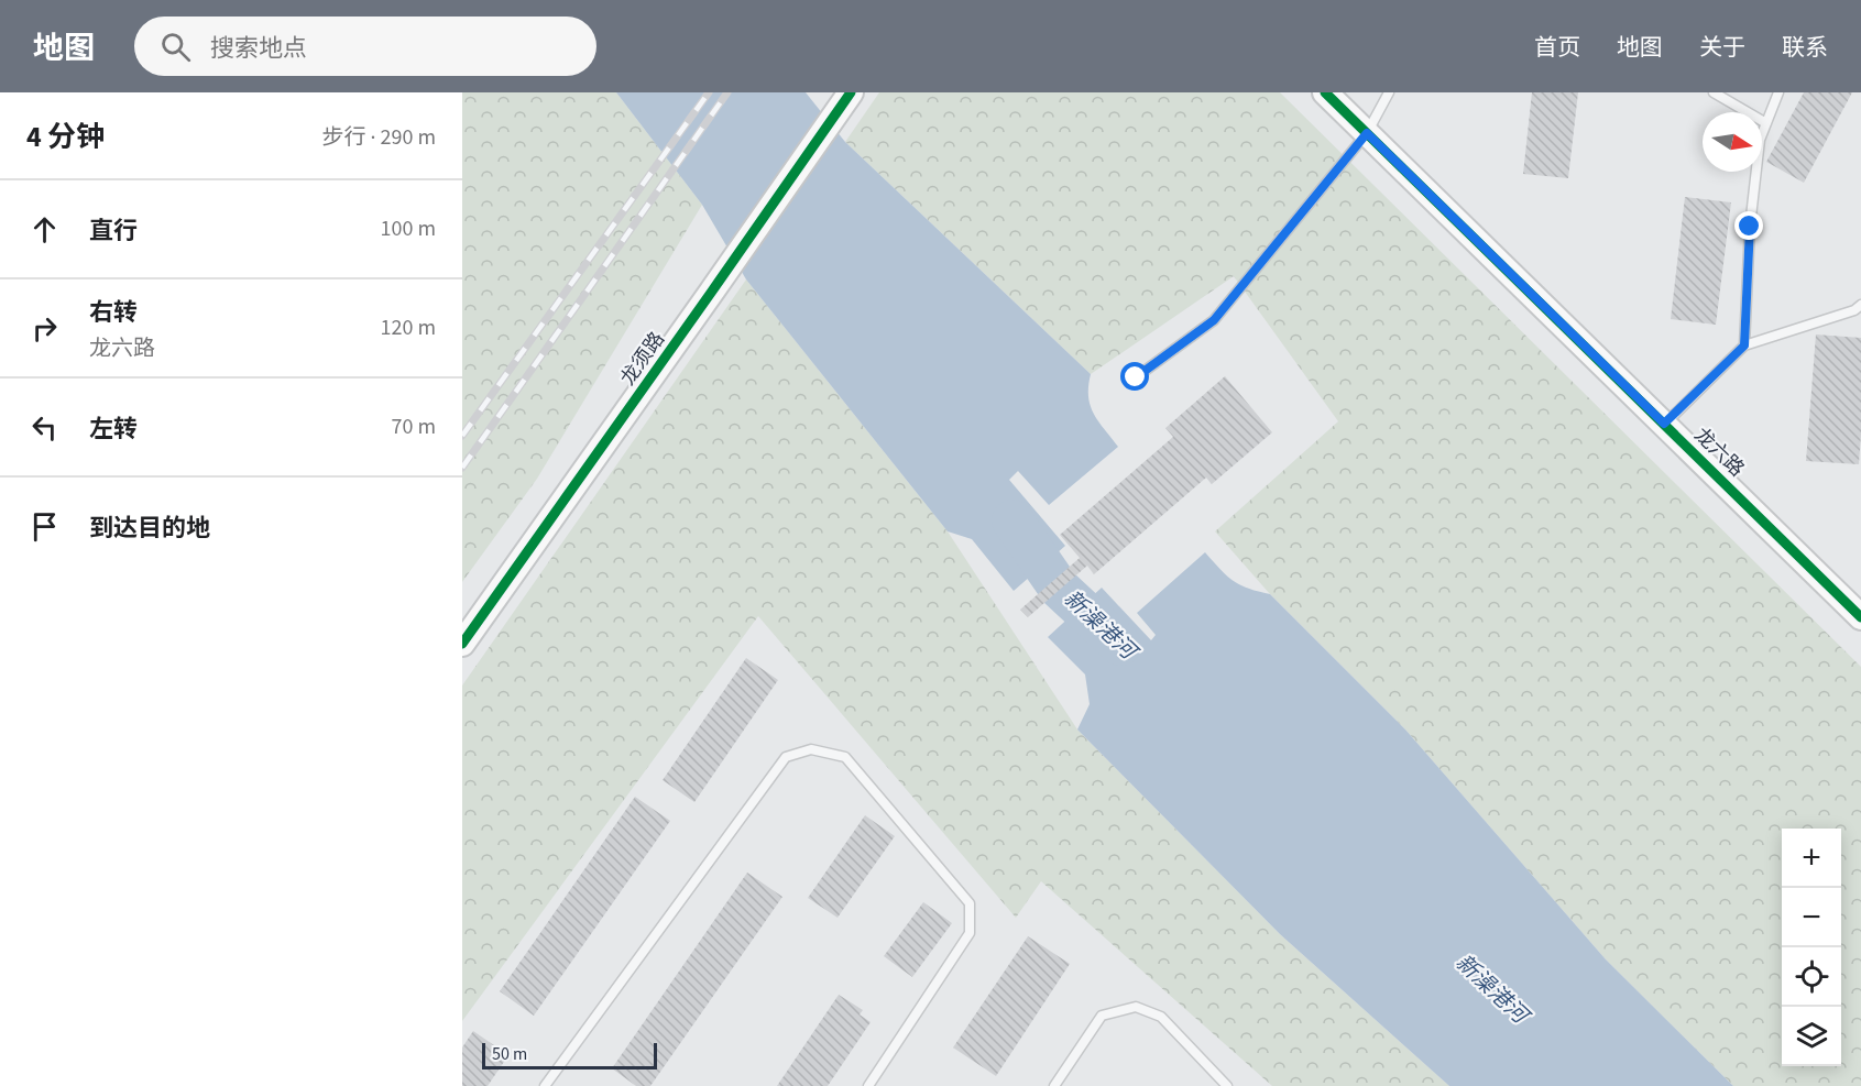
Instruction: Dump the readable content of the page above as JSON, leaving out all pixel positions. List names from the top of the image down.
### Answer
{
  "streets": {
    "street": ["龙须路", "龙六路"]
  },
  "water": ["新澡港河"],
  "scale_bar": "50 m",
  "north": "right",
  "page": {
    "header": "地图",
    "search": "搜索地点",
    "nav": [
      "首页",
      "地图",
      "关于",
      "联系"
    ],
    "heading": ["4 分钟", "步行 · 290 m"],
    "list": [
      ["直行", "100 m"],
      ["右转", "龙六路", "120 m"],
      ["左转", "70 m"],
      "到达目的地"
    ],
    "map_buttons": ["+", "−"],
    "scale": "50 m"
  }
}
